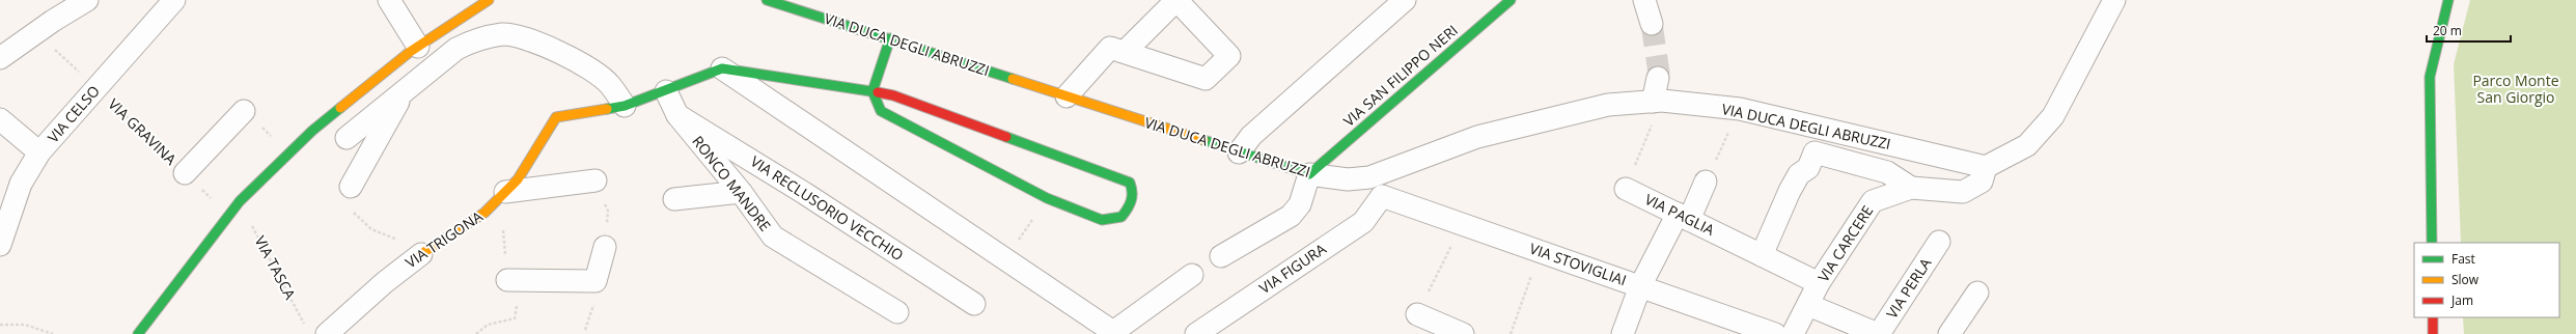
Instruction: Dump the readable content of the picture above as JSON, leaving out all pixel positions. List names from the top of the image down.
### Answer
{
  "streets": {
    "street": [
      "VIA DUCA DEGLI ABRUZZI",
      "VIA SAN FILIPPO NERI",
      "VIA CELSO",
      "RONCO MANDRE",
      "VIA RECLUSORIO VECCHIO",
      "VIA PAGLIA",
      "VIA TRIGONA",
      "VIA CARCERE",
      "VIA STOVIGLIAI",
      "VIA FIGURA",
      "VIA PERLA"
    ],
    "path": ["VIA GRAVINA", "VIA TASCA"]
  },
  "crossings": [
    ["VIA DUCA DEGLI ABRUZZI", "VIA SAN FILIPPO NERI"],
    ["VIA DUCA DEGLI ABRUZZI", "VIA CARCERE"],
    ["VIA CELSO", "VIA GRAVINA"],
    ["RONCO MANDRE", "VIA RECLUSORIO VECCHIO"],
    ["RONCO MANDRE", "VIA TRIGONA"],
    ["VIA PAGLIA", "VIA CARCERE"],
    ["VIA STOVIGLIAI", "VIA FIGURA"]
  ],
  "parks": ["Parco Monte San Giorgio"],
  "legend": ["Fast", "Slow", "Jam"],
  "scale_bar": "20 m"
}
